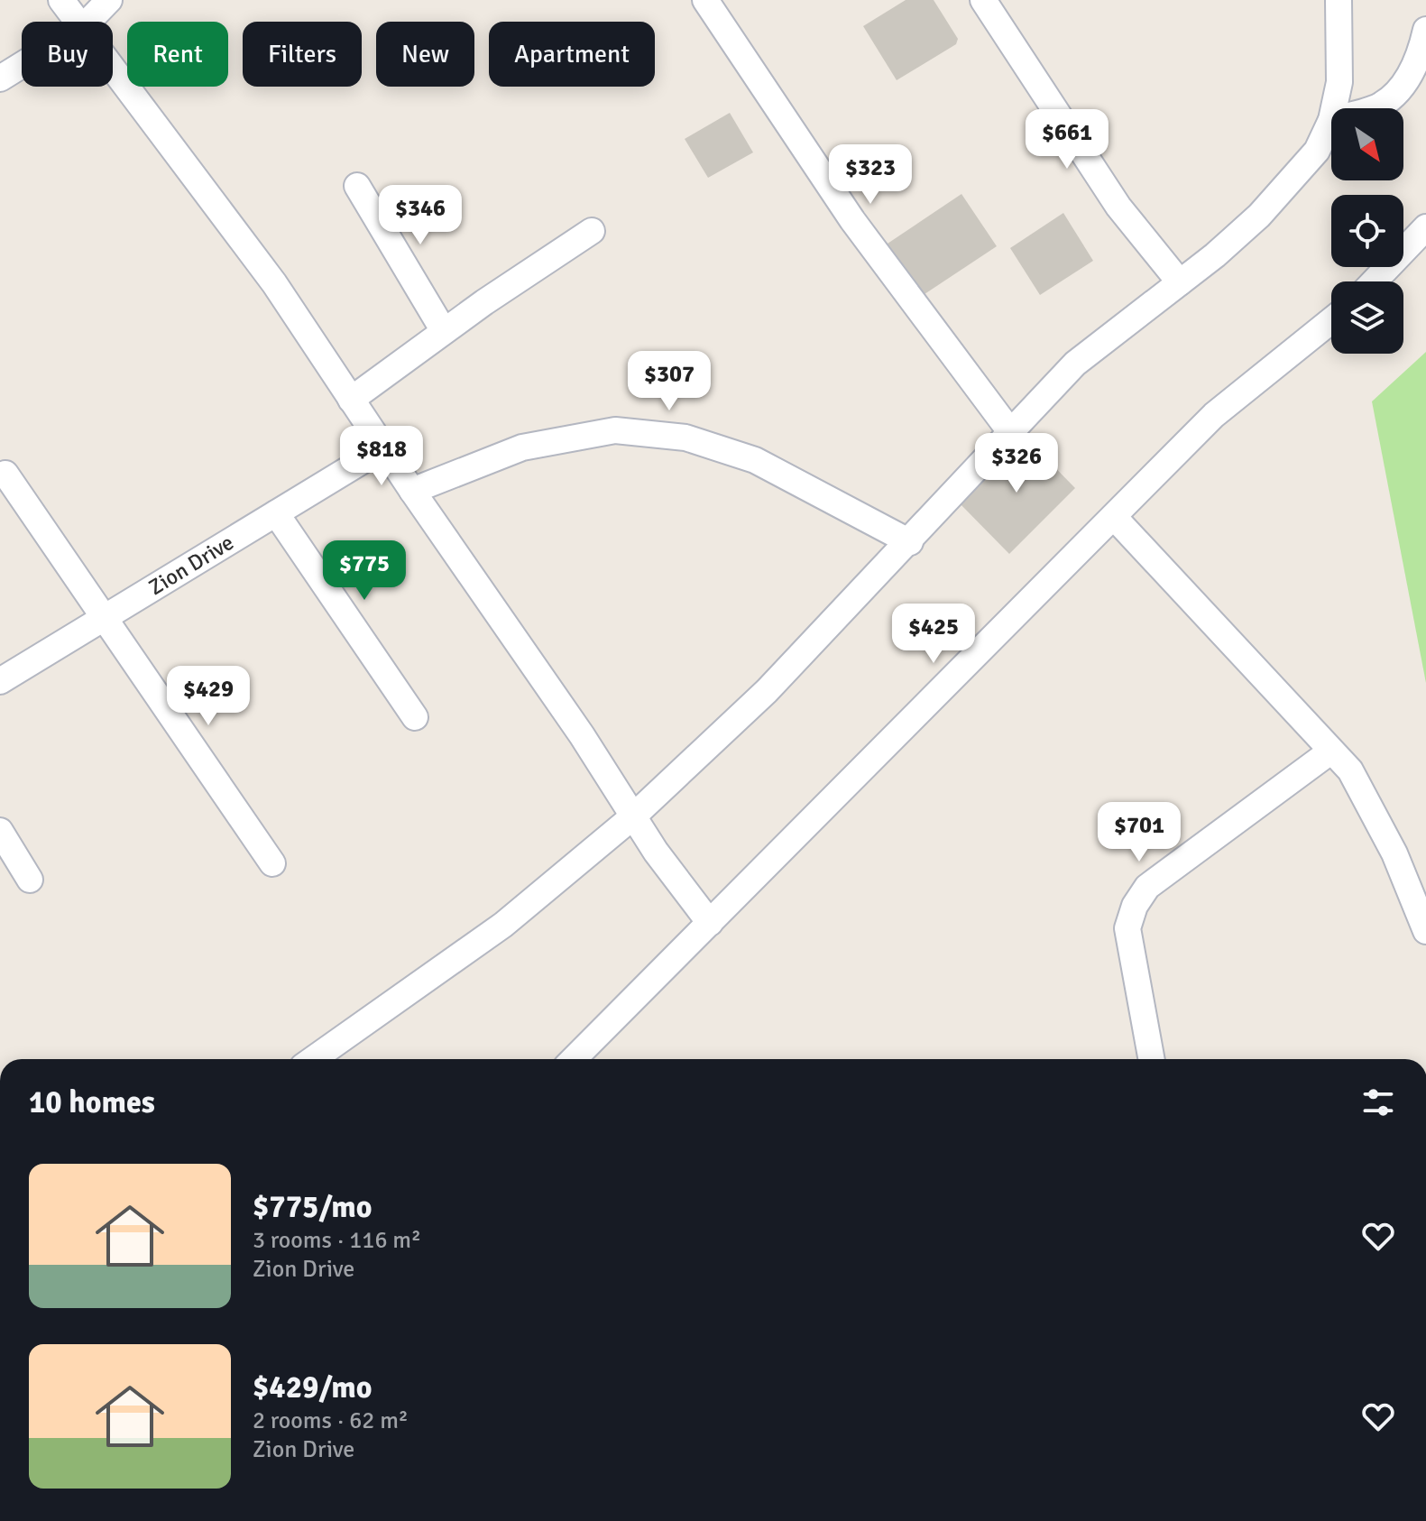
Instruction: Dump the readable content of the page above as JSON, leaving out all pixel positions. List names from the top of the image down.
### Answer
{
  "streets": {
    "street": ["Zion Drive"]
  },
  "north": "bottom right",
  "page": {
    "chip": [
      "Buy",
      "Rent",
      "Filters",
      "New",
      "Apartment"
    ],
    "price": [
      "$661",
      "$323",
      "$346",
      "$307",
      "$818",
      "$326",
      "$775",
      "$425",
      "$429",
      "$701"
    ],
    "heading": "10 homes",
    "list": [
      {
        "name": "$775/mo",
        "note": "3 rooms · 116 m² · Zion Drive"
      },
      {
        "name": "$429/mo",
        "note": "2 rooms · 62 m² · Zion Drive"
      }
    ]
  }
}
